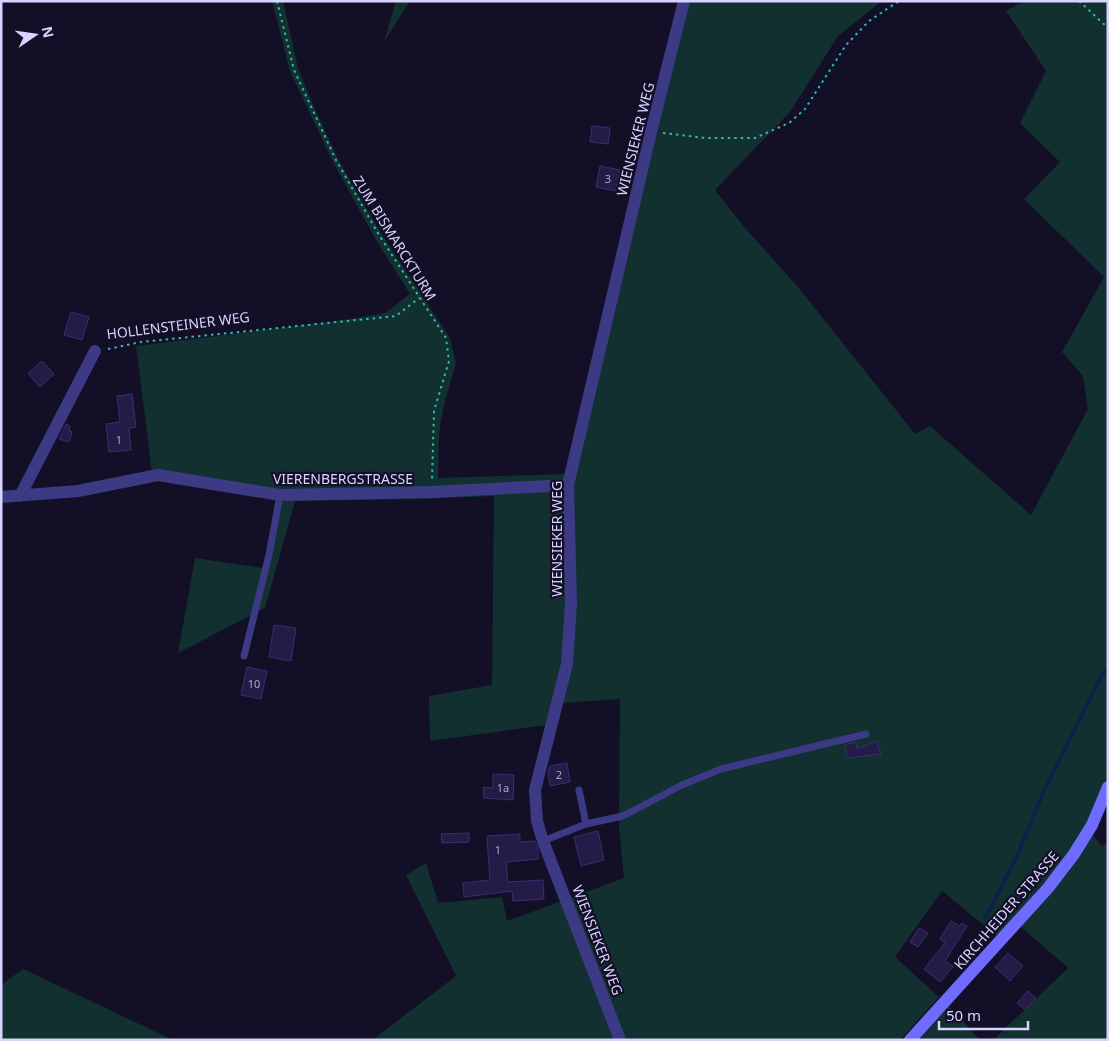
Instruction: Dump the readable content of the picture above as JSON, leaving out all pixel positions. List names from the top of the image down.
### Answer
{
  "streets": {
    "main road": ["KIRCHHEIDER STRASSE"],
    "street": ["WIENSIEKER WEG", "HOLLENSTEINER WEG", "VIERENBERGSTRASSE"],
    "path": ["ZUM BISMARCKTURM"]
  },
  "crossings": [
    ["WIENSIEKER WEG", "VIERENBERGSTRASSE"],
    ["ZUM BISMARCKTURM", "HOLLENSTEINER WEG"],
    ["ZUM BISMARCKTURM", "VIERENBERGSTRASSE"],
    ["HOLLENSTEINER WEG", "VIERENBERGSTRASSE"]
  ],
  "house_numbers": [
    "3",
    "1",
    "10",
    "2",
    "1a",
    "1"
  ],
  "scale_bar": "50 m",
  "north": "right"
}
